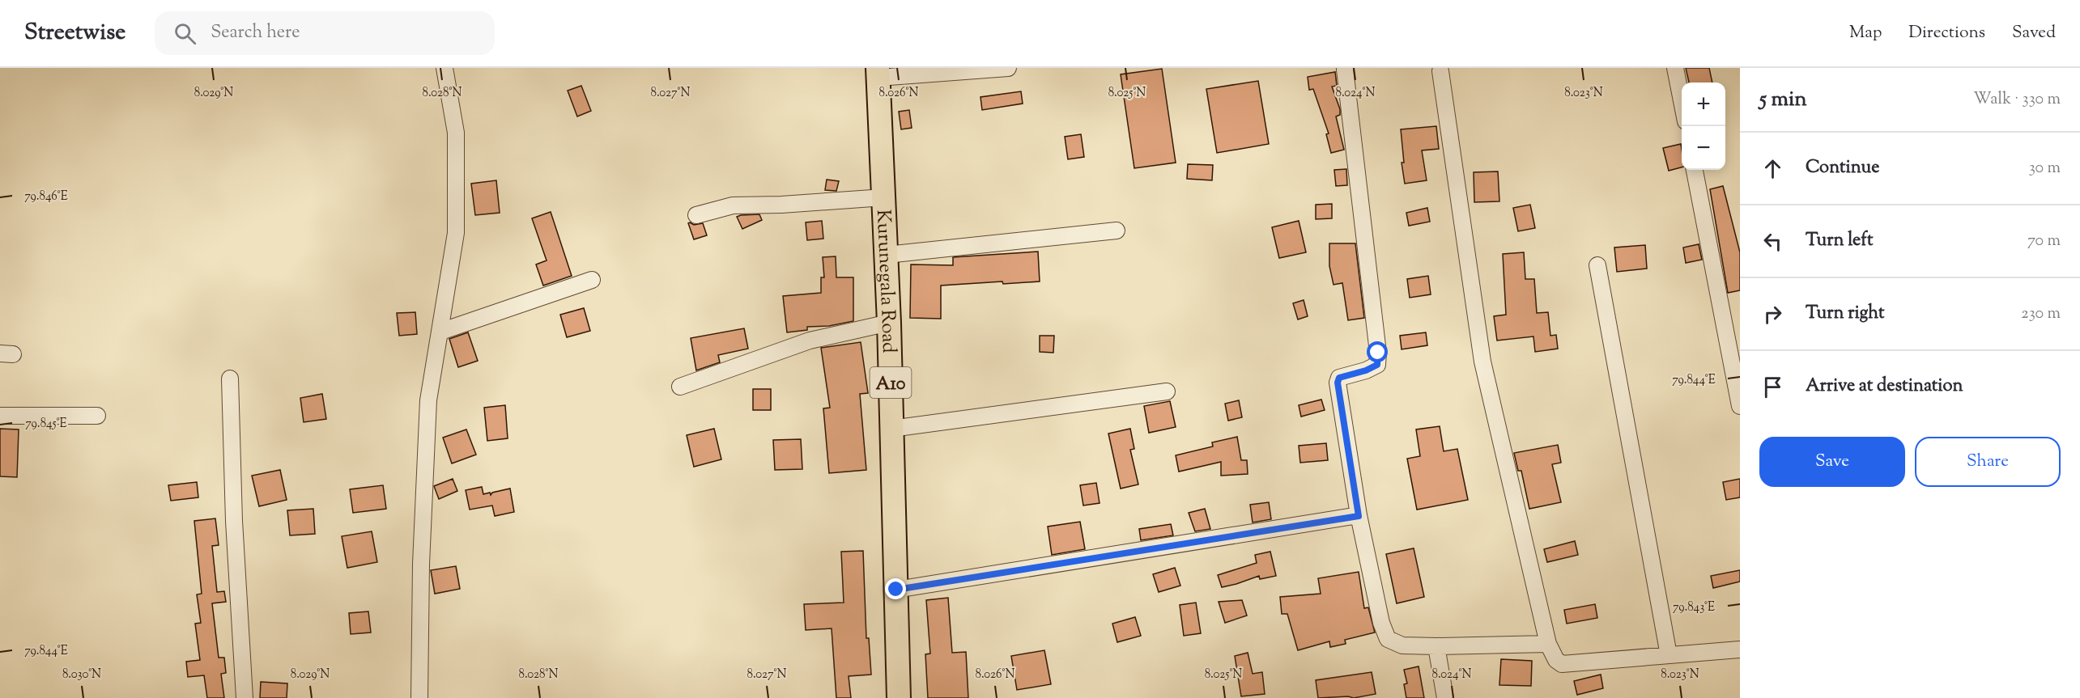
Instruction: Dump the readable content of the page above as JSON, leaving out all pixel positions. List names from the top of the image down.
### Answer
{
  "streets": {
    "highway": ["Kurunegala Road", "A10"]
  },
  "page": {
    "header": "Streetwise",
    "search": "Search here",
    "nav": ["Map", "Directions", "Saved"],
    "heading": ["5 min", "Walk · 330 m"],
    "map_buttons": ["+", "−"],
    "list": [
      ["Continue", "30 m"],
      ["Turn left", "70 m"],
      ["Turn right", "230 m"],
      "Arrive at destination"
    ],
    "buttons": ["Save", "Share"]
  },
  "coordinates": [
    "8.029°N",
    "8.028°N",
    "8.027°N",
    "8.026°N",
    "8.025°N",
    "8.024°N",
    "8.023°N",
    "79.846°E",
    "79.844°E",
    "79.845°E",
    "79.843°E",
    "8.030°N"
  ]
}
